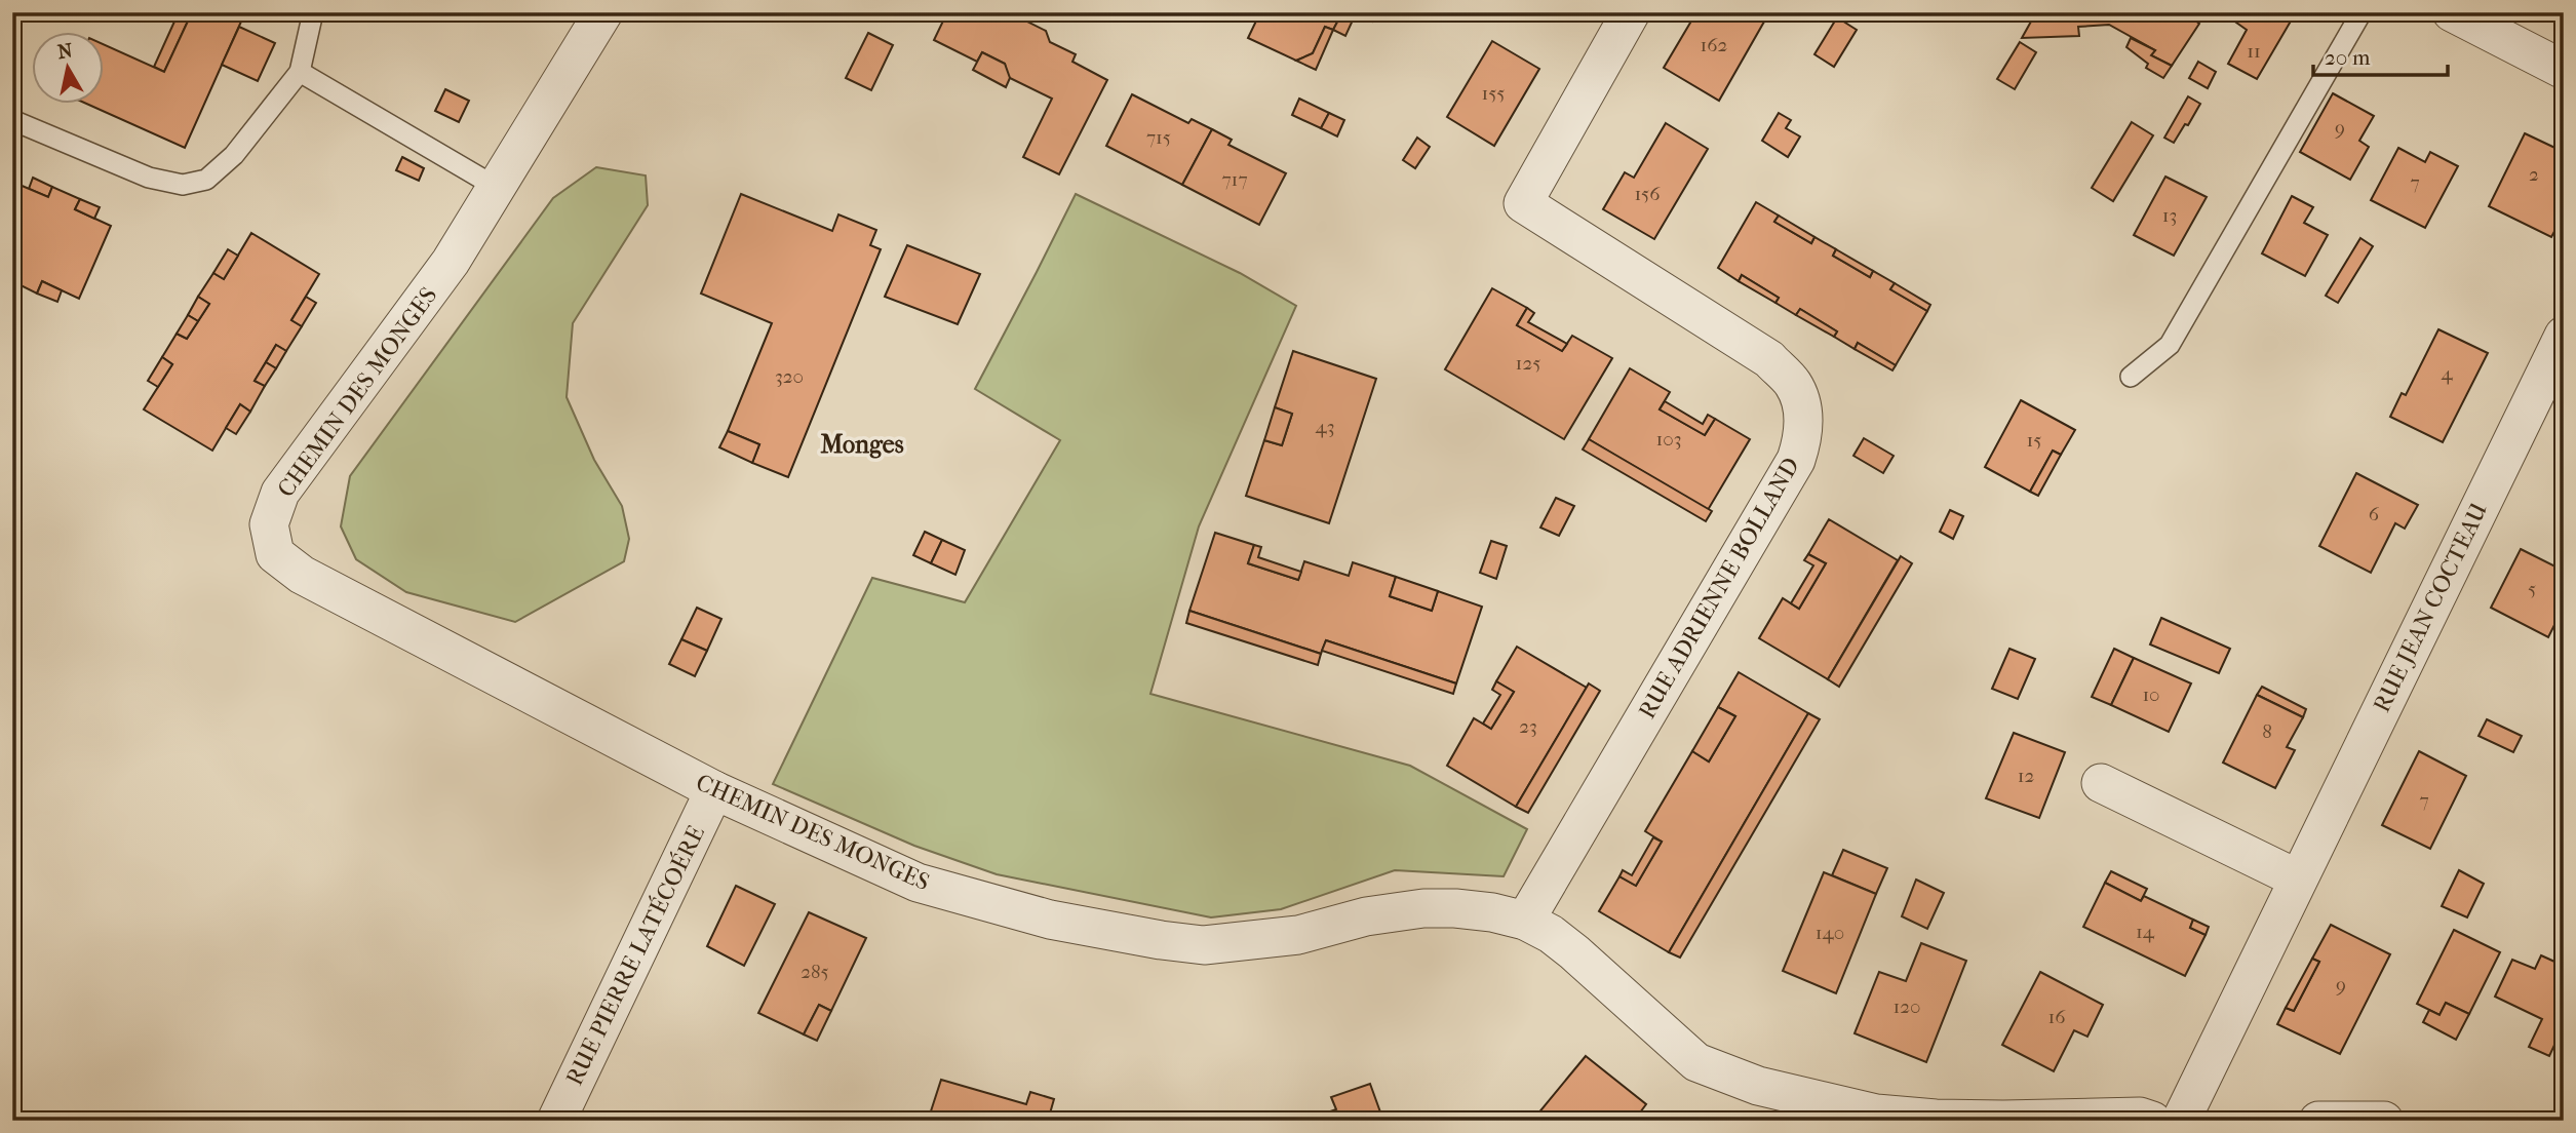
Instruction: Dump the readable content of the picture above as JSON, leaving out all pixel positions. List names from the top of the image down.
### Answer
{
  "streets": {
    "street": [
      "CHEMIN DES MONGES",
      "RUE ADRIENNE BOLLAND",
      "RUE JEAN COCTEAU",
      "RUE PIERRE LATÉCOÉRE"
    ]
  },
  "crossings": [
    ["CHEMIN DES MONGES", "RUE ADRIENNE BOLLAND"],
    ["CHEMIN DES MONGES", "RUE PIERRE LATÉCOÉRE"]
  ],
  "districts": ["Monges"],
  "house_numbers": [
    "162",
    "11",
    "155",
    "9",
    "715",
    "2",
    "717",
    "7",
    "156",
    "13",
    "125",
    "4",
    "320",
    "43",
    "103",
    "15",
    "6",
    "5",
    "10",
    "23",
    "8",
    "12",
    "7",
    "14",
    "140",
    "285",
    "9",
    "120",
    "16"
  ],
  "scale_bar": "20 m",
  "north": "top"
}
